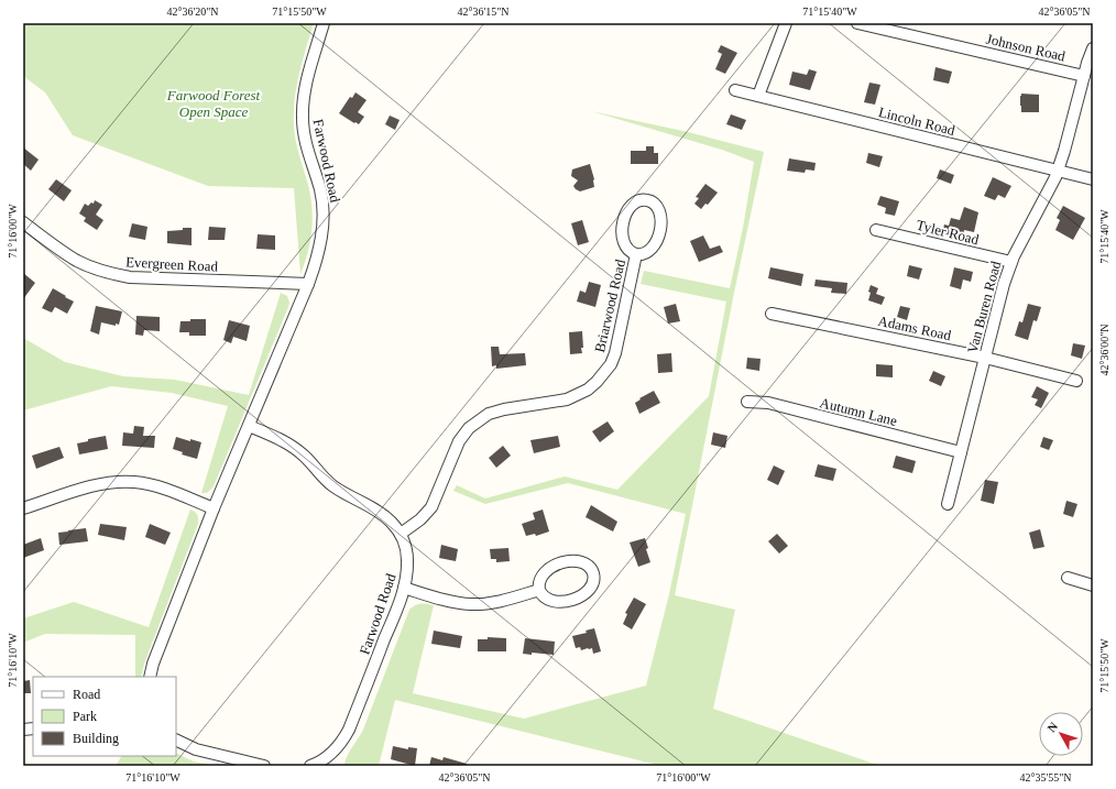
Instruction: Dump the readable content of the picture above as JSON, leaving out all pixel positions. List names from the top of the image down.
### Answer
{
  "streets": {
    "street": [
      "Johnson Road",
      "Lincoln Road",
      "Farwood Road",
      "Tyler Road",
      "Evergreen Road",
      "Briarwood Road",
      "Van Buren Road",
      "Adams Road",
      "Autumn Lane"
    ]
  },
  "crossings": [
    ["Johnson Road", "Van Buren Road"],
    ["Lincoln Road", "Van Buren Road"],
    ["Farwood Road", "Evergreen Road"],
    ["Farwood Road", "Briarwood Road"],
    ["Tyler Road", "Van Buren Road"],
    ["Van Buren Road", "Adams Road"],
    ["Van Buren Road", "Autumn Lane"]
  ],
  "parks": ["Farwood Forest Open Space"],
  "legend": ["Road", "Park", "Building"],
  "north": "top left",
  "coordinates": [
    "42°36'20\"N",
    "71°15'50\"W",
    "42°36'15\"N",
    "71°15'40\"W",
    "42°36'05\"N",
    "71°16'00\"W",
    "42°36'00\"N",
    "71°16'10\"W",
    "42°35'55\"N"
  ]
}
